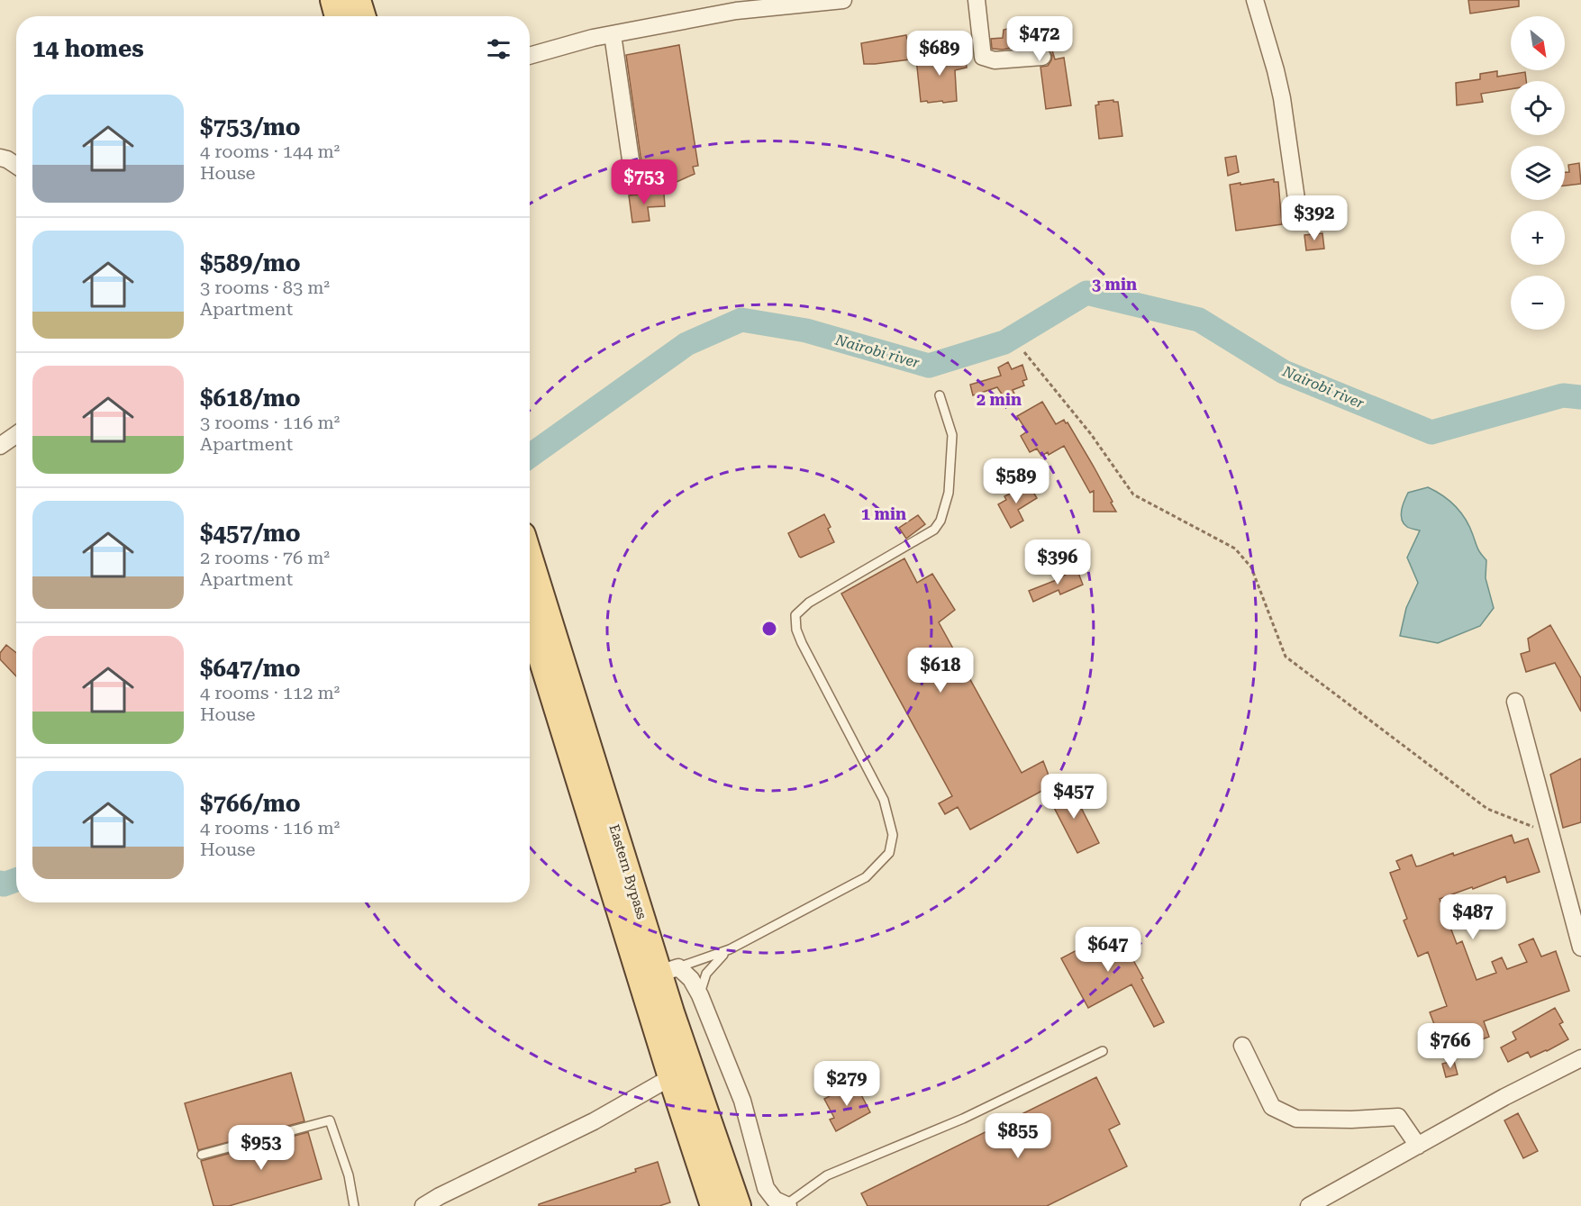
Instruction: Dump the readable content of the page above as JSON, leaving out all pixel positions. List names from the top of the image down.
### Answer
{
  "streets": {
    "main road": ["Eastern Bypass"]
  },
  "water": ["Nairobi river"],
  "north": "bottom right",
  "page": {
    "map_buttons": ["+", "−"],
    "price": [
      "$472",
      "$689",
      "$753",
      "$392",
      "$589",
      "$396",
      "$618",
      "$457",
      "$487",
      "$647",
      "$766",
      "$279",
      "$855",
      "$953"
    ],
    "heading": "14 homes",
    "list": [
      {
        "name": "$753/mo",
        "note": "4 rooms · 144 m² · House"
      },
      {
        "name": "$589/mo",
        "note": "3 rooms · 83 m² · Apartment"
      },
      {
        "name": "$618/mo",
        "note": "3 rooms · 116 m² · Apartment"
      },
      {
        "name": "$457/mo",
        "note": "2 rooms · 76 m² · Apartment"
      },
      {
        "name": "$647/mo",
        "note": "4 rooms · 112 m² · House"
      },
      {
        "name": "$766/mo",
        "note": "4 rooms · 116 m² · House"
      }
    ]
  },
  "rings": ["3 min", "2 min", "1 min"]
}
